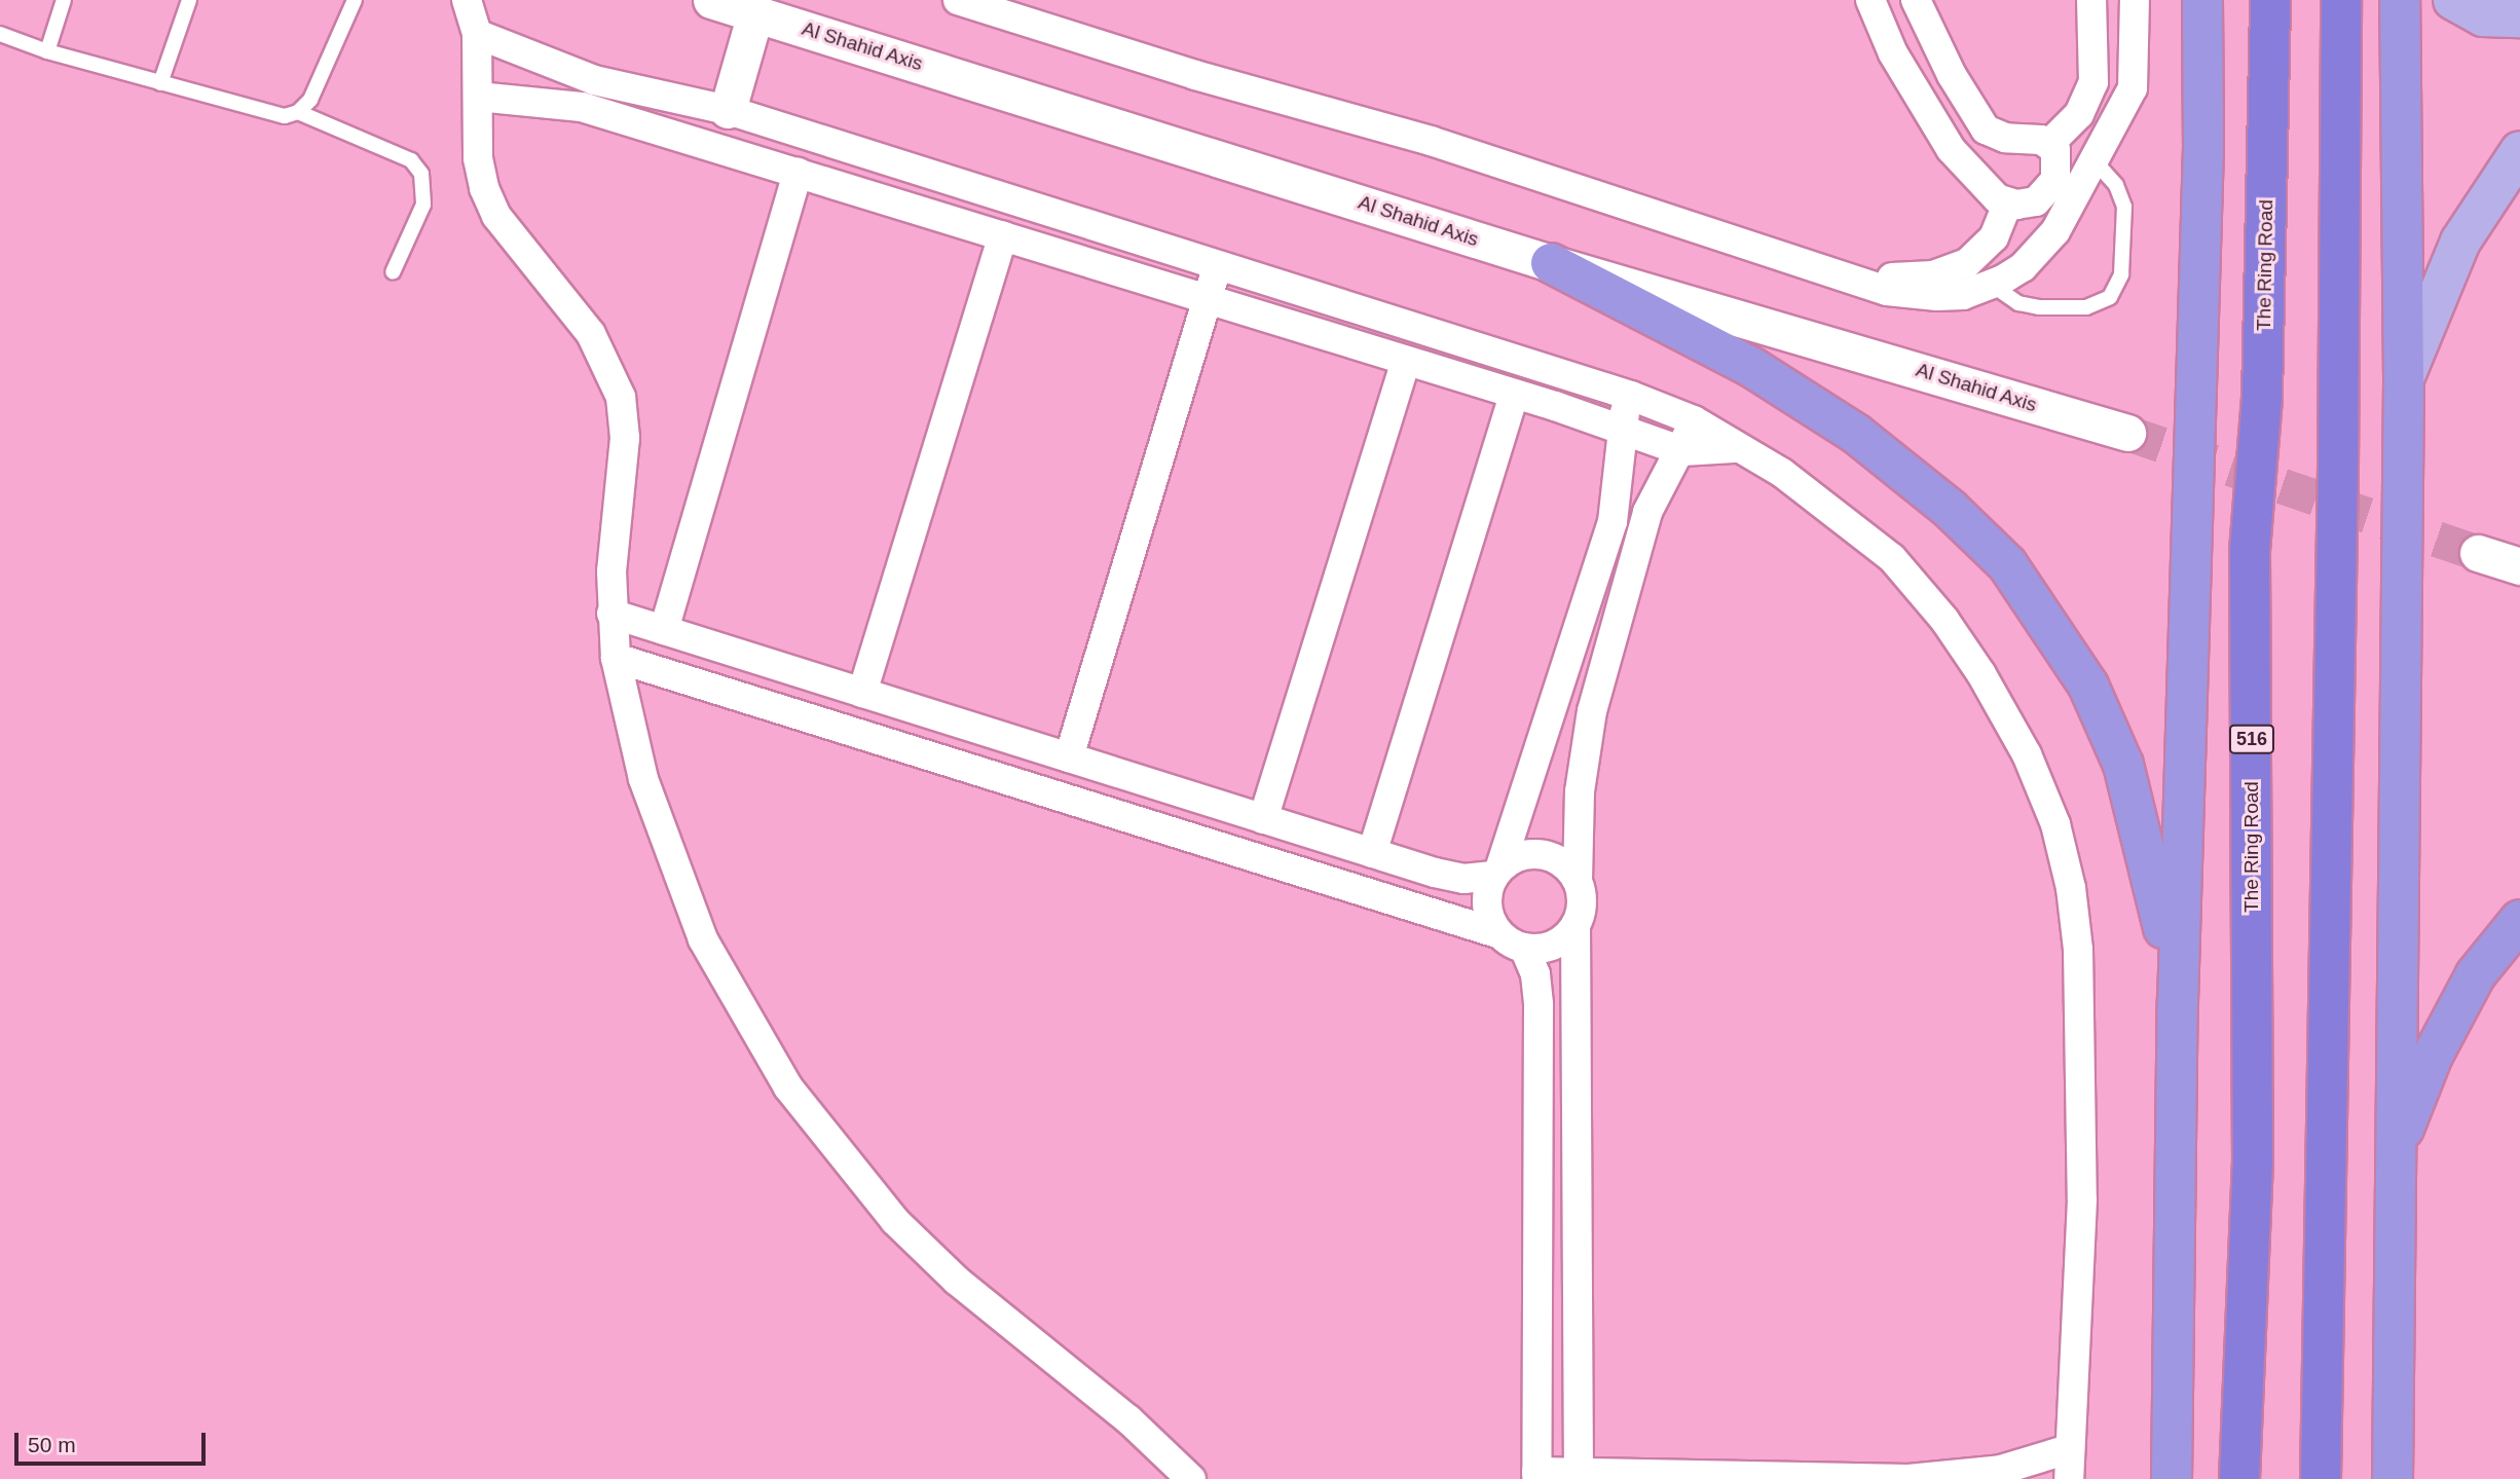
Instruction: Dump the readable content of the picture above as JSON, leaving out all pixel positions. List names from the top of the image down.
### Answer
{
  "streets": {
    "highway": ["The Ring Road", "516"],
    "street": ["Al Shahid Axis"]
  },
  "scale_bar": "50 m"
}
